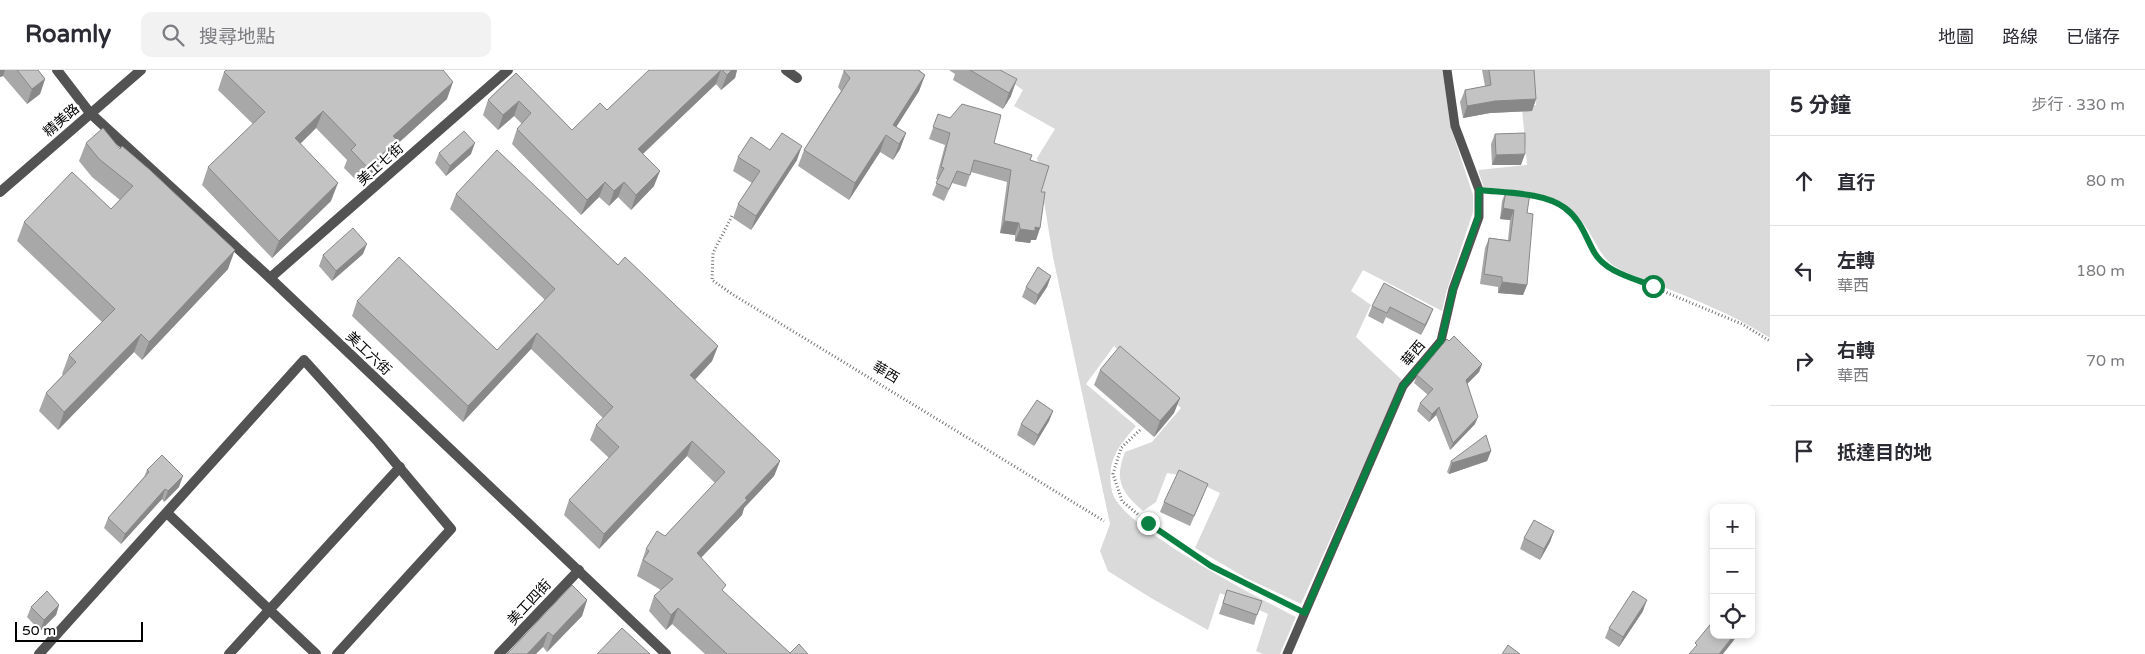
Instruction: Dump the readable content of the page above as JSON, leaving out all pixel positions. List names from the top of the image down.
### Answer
{
  "streets": {
    "street": [
      "精美路",
      "美工七街",
      "美工六街",
      "美工四街"
    ],
    "lane": ["華西"]
  },
  "crossings": [
    ["精美路", "美工六街"],
    ["美工七街", "美工六街"],
    ["美工六街", "美工四街"]
  ],
  "scale_bar": "50 m",
  "page": {
    "header": "Roamly",
    "search": "搜尋地點",
    "nav": ["地圖", "路線", "已儲存"],
    "heading": ["5 分鐘", "步行 · 330 m"],
    "list": [
      ["直行", "80 m"],
      ["左轉", "華西", "180 m"],
      ["右轉", "華西", "70 m"],
      "抵達目的地"
    ],
    "map_buttons": ["+", "−"],
    "scale": "50 m"
  }
}
